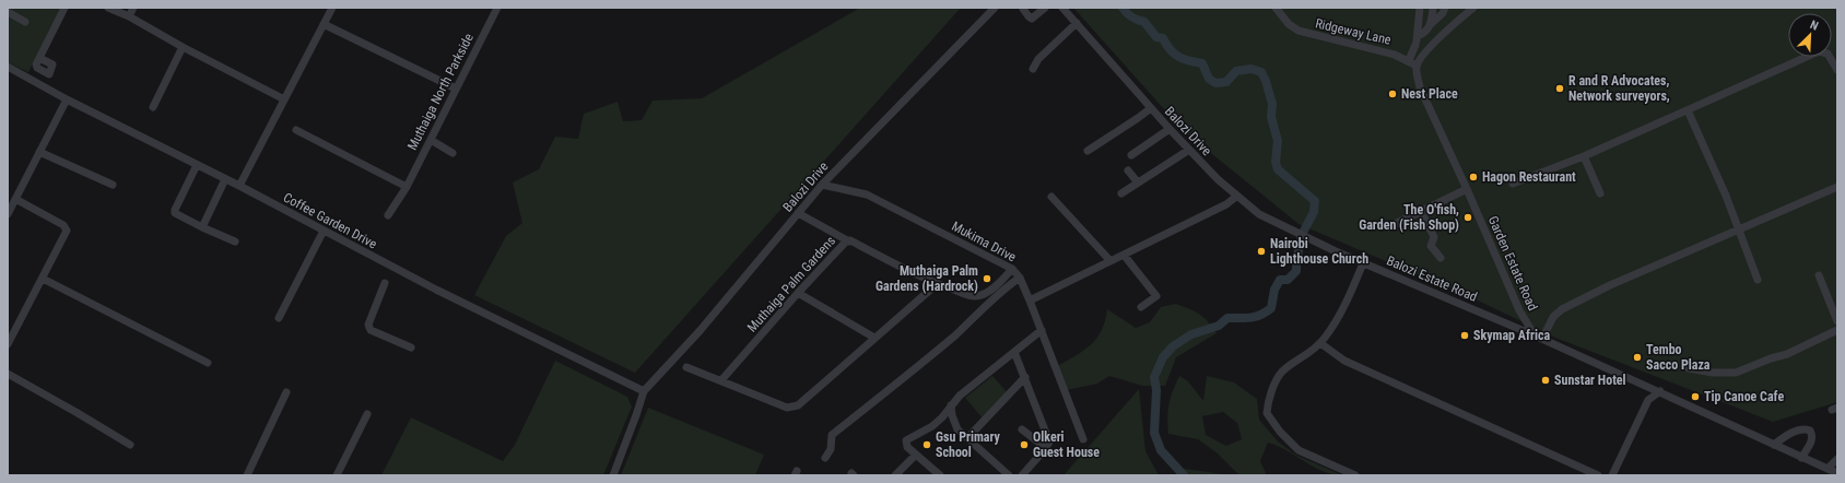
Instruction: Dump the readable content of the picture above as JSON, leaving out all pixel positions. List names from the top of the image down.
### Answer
{
  "streets": {
    "street": [
      "Ridgeway Lane",
      "Muthaiga North Parkside",
      "Balozi Drive",
      "Coffee Garden Drive",
      "Mukima Drive",
      "Garden Estate Road",
      "Balozi Estate Road",
      "Muthaiga Palm Gardens"
    ]
  },
  "crossings": [
    ["Ridgeway Lane", "Garden Estate Road"],
    ["Balozi Drive", "Coffee Garden Drive"],
    ["Balozi Drive", "Mukima Drive"],
    ["Balozi Drive", "Balozi Estate Road"],
    ["Mukima Drive", "Muthaiga Palm Gardens"],
    ["Garden Estate Road", "Balozi Estate Road"]
  ],
  "places": [
    "R and R Advocates, Network surveyors,",
    "Nest Place",
    "Hagon Restaurant",
    "The O'fish, Garden (Fish Shop)",
    "Nairobi Lighthouse Church",
    "Muthaiga Palm Gardens (Hardrock)",
    "Skymap Africa",
    "Tembo Sacco Plaza",
    "Sunstar Hotel",
    "Tip Canoe Cafe",
    "Gsu Primary School",
    "Olkeri Guest House"
  ],
  "north": "top right"
}
